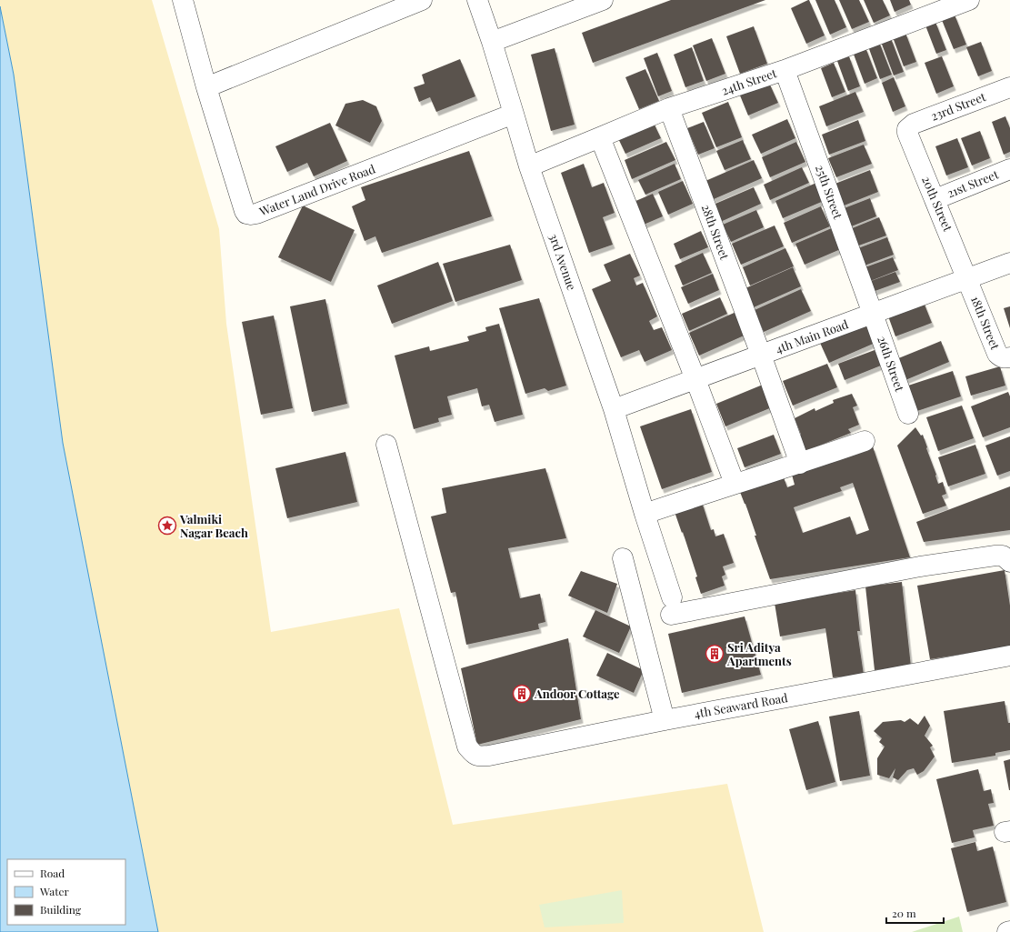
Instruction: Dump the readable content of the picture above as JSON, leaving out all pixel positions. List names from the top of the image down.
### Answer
{
  "streets": {
    "street": [
      "24th Street",
      "23rd Street",
      "21st Street",
      "Water Land Drive Road",
      "25th Street",
      "20th Street",
      "28th Street",
      "3rd Avenue",
      "18th Street",
      "4th Main Road",
      "26th Street",
      "4th Seaward Road"
    ]
  },
  "crossings": [
    ["24th Street", "25th Street"],
    ["24th Street", "28th Street"],
    ["24th Street", "3rd Avenue"],
    ["23rd Street", "20th Street"],
    ["21st Street", "20th Street"],
    ["Water Land Drive Road", "3rd Avenue"],
    ["25th Street", "4th Main Road"],
    ["25th Street", "26th Street"],
    ["20th Street", "18th Street"],
    ["20th Street", "4th Main Road"],
    ["28th Street", "4th Main Road"],
    ["3rd Avenue", "4th Main Road"],
    ["18th Street", "4th Main Road"],
    ["4th Main Road", "26th Street"]
  ],
  "places": {
    "place": ["Valmiki Nagar Beach"],
    "building": ["Sri Aditya Apartments", "Andoor Cottage"]
  },
  "legend": ["Road", "Water", "Building"],
  "scale_bar": "20 m"
}
